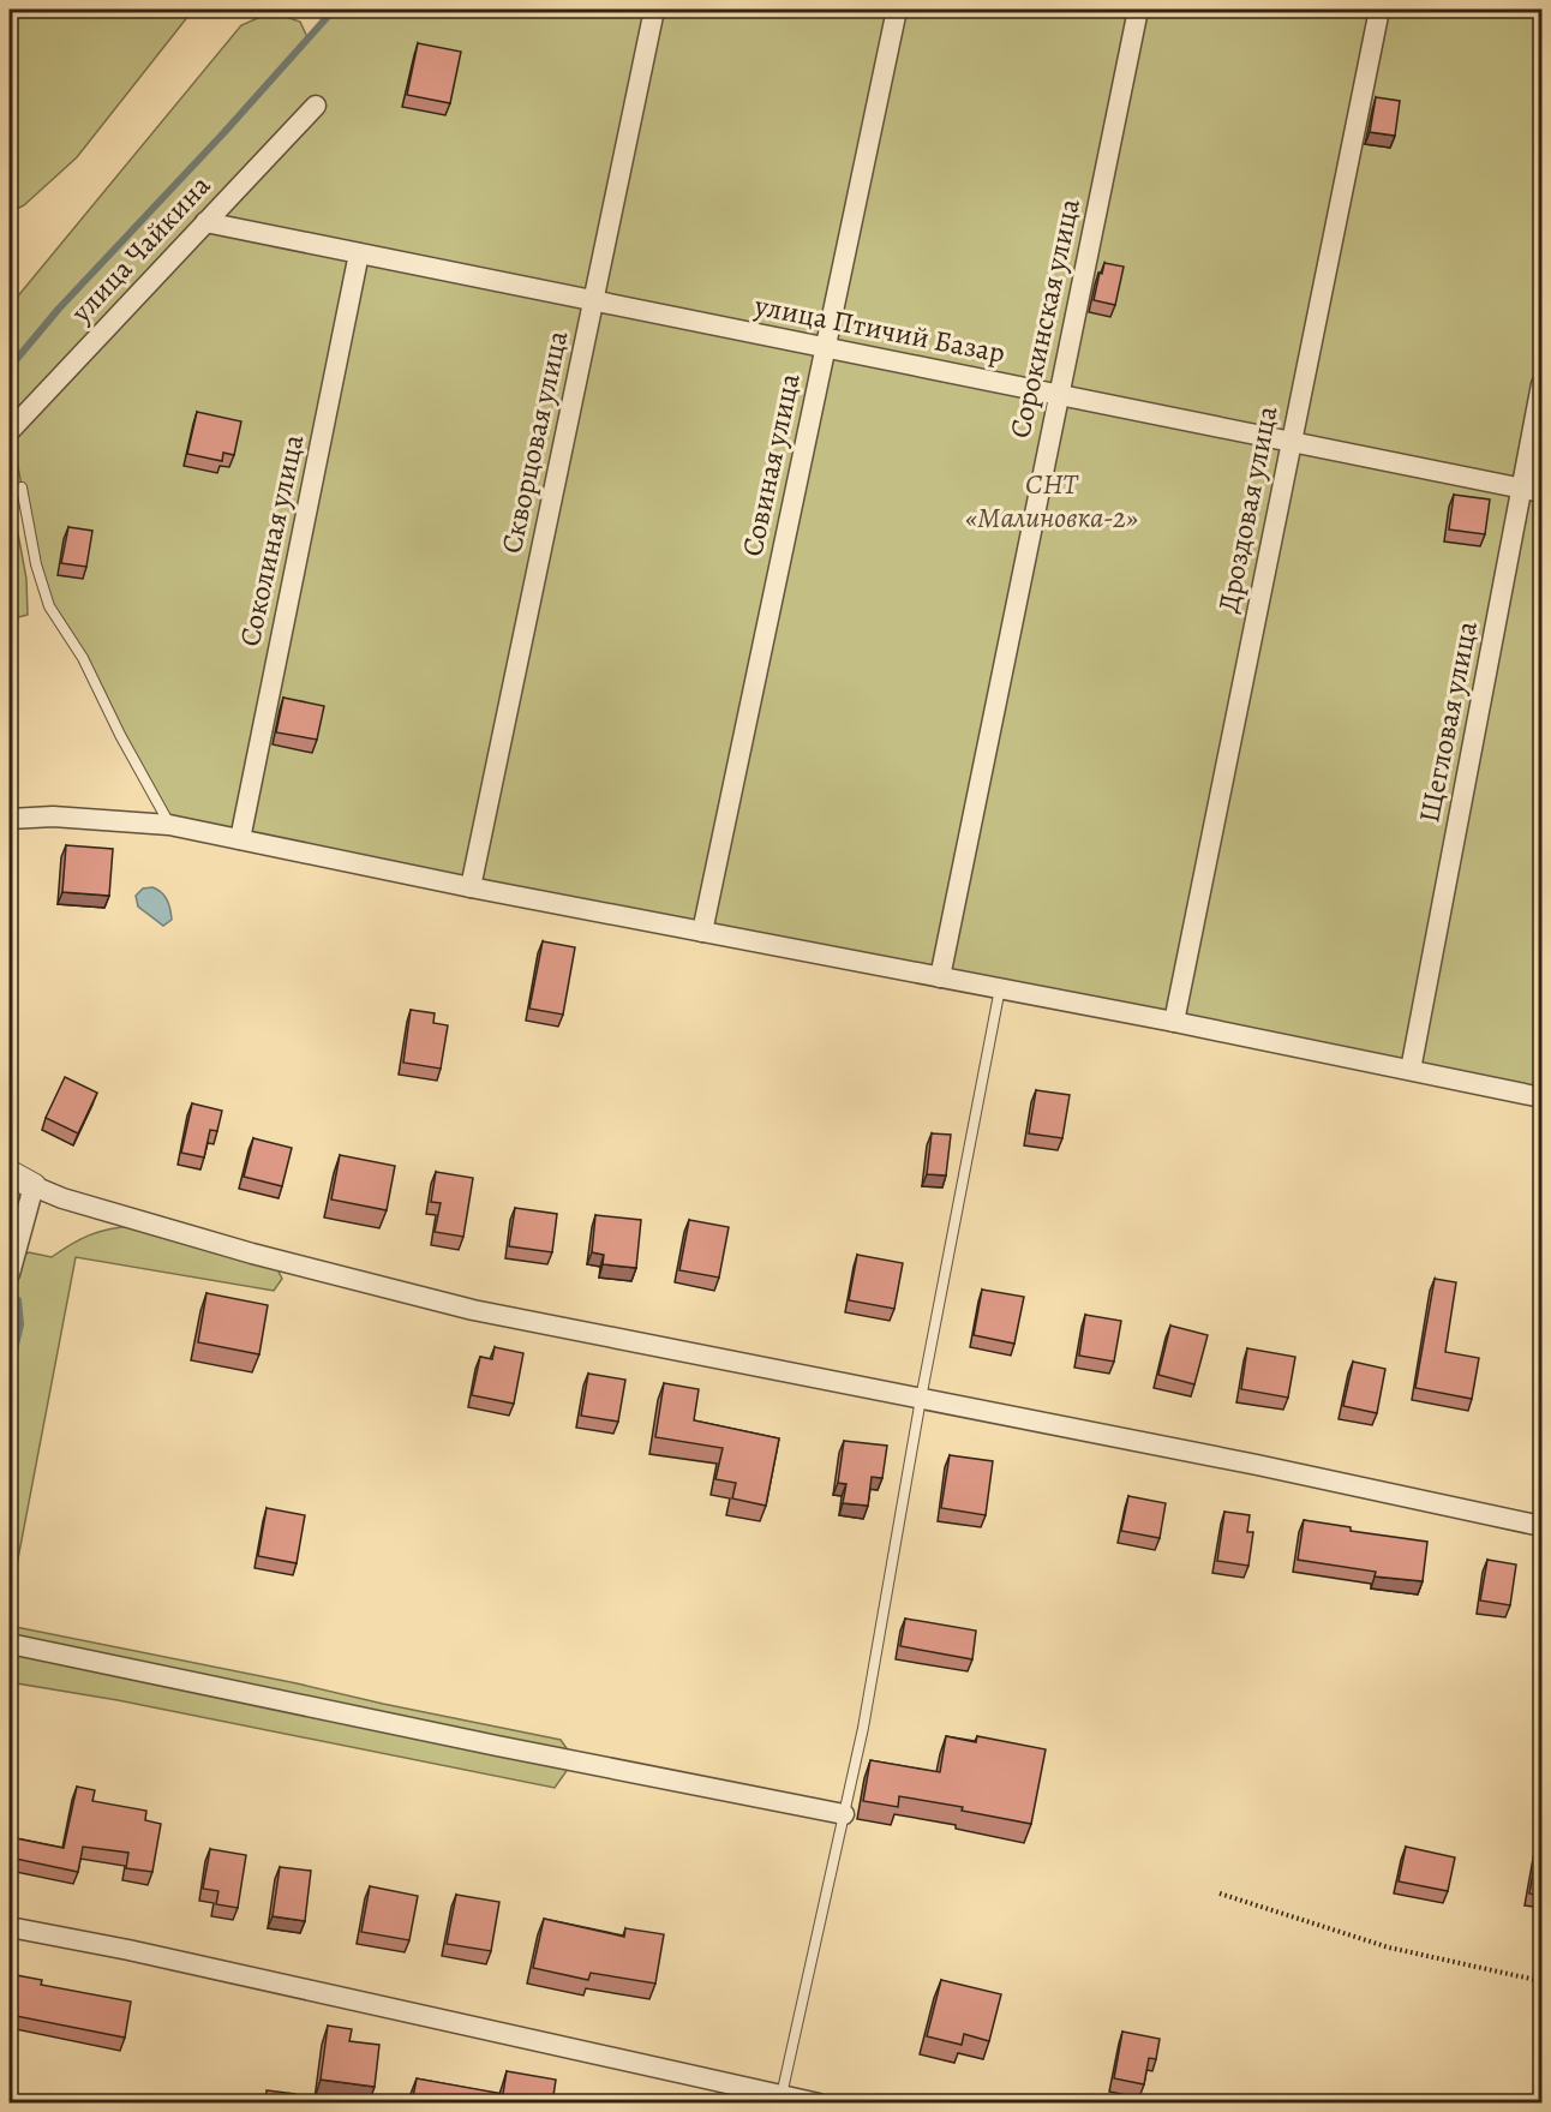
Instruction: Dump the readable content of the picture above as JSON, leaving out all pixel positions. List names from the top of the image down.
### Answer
{
  "streets": {
    "street": [
      "улица Чайкина",
      "Сорокинская улица",
      "улица Птичий Базар",
      "Скворцовая улица",
      "Совиная улица",
      "Дроздовая улица",
      "Соколиная улица",
      "Щегловая улица"
    ]
  },
  "crossings": [
    ["улица Чайкина", "улица Птичий Базар"],
    ["Сорокинская улица", "улица Птичий Базар"],
    ["улица Птичий Базар", "Скворцовая улица"],
    ["улица Птичий Базар", "Совиная улица"],
    ["улица Птичий Базар", "Дроздовая улица"],
    ["улица Птичий Базар", "Соколиная улица"],
    ["улица Птичий Базар", "Щегловая улица"]
  ],
  "parks": ["СНТ «Малиновка-2»"]
}
